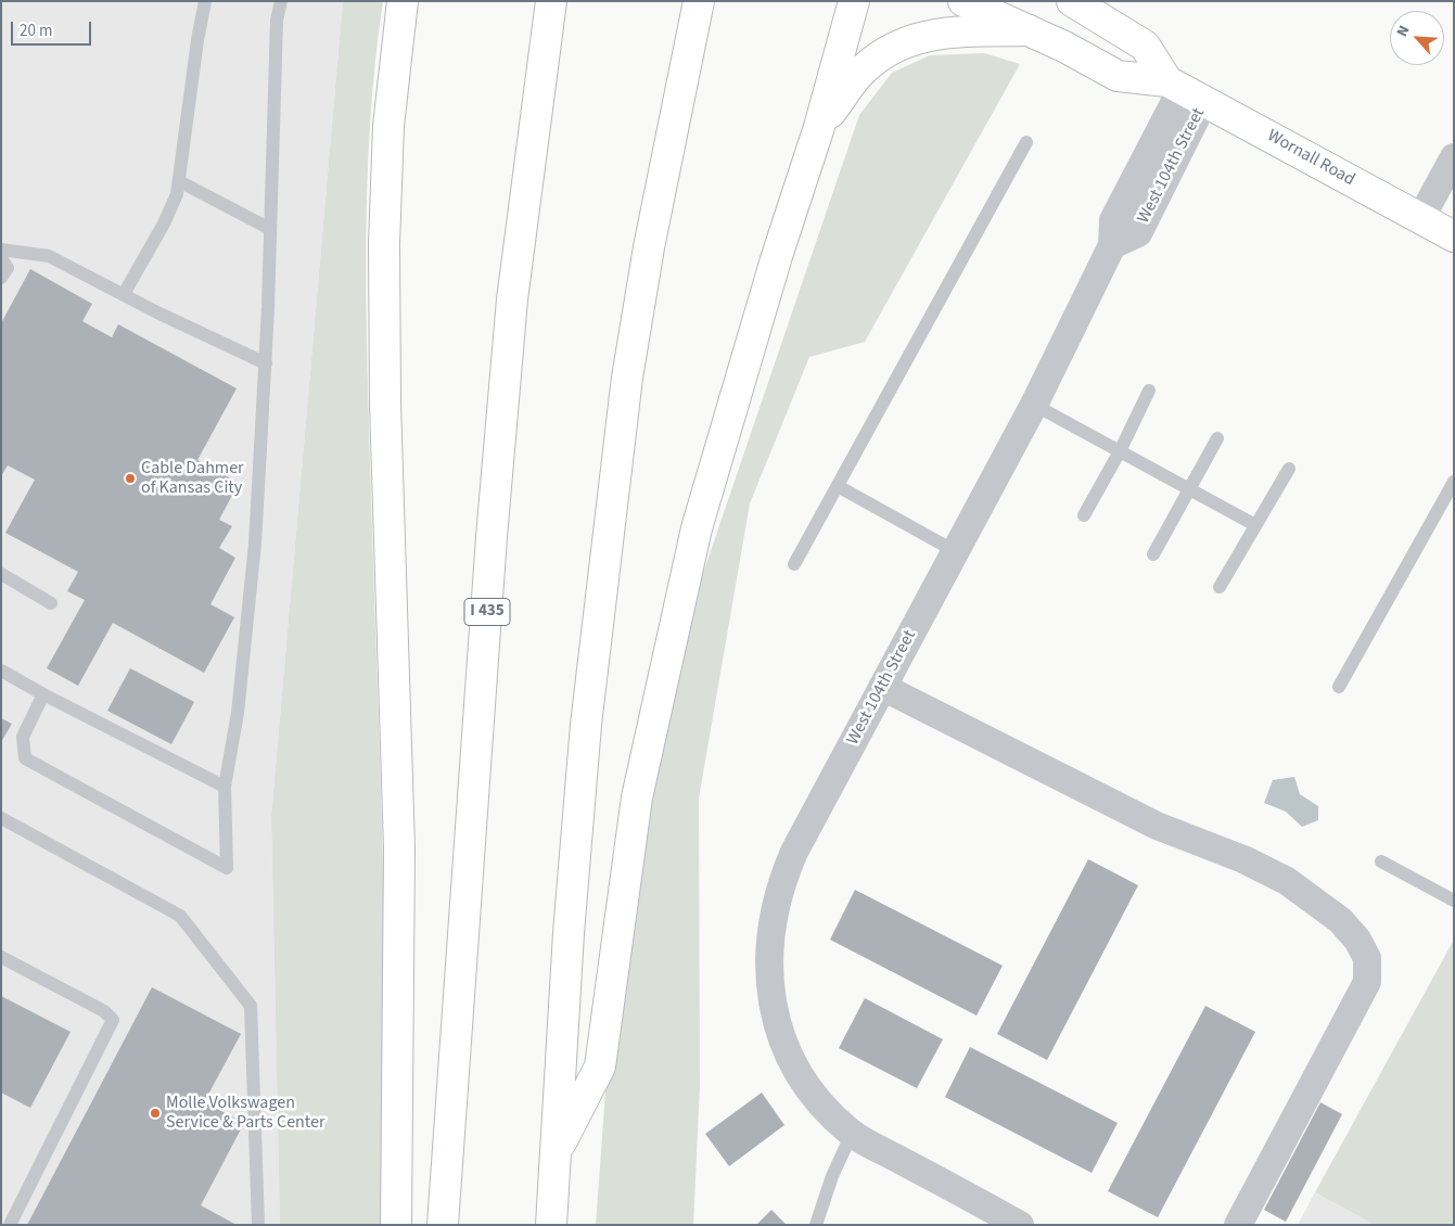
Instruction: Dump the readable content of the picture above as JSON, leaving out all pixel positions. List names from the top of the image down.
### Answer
{
  "streets": {
    "main road": ["Wornall Road", "I 435"],
    "street": ["West 104th Street"]
  },
  "crossings": [
    ["Wornall Road", "West 104th Street"]
  ],
  "places": ["Cable Dahmer of Kansas City", "Molle Volkswagen Service & Parts Center"],
  "scale_bar": "20 m",
  "north": "top left"
}
